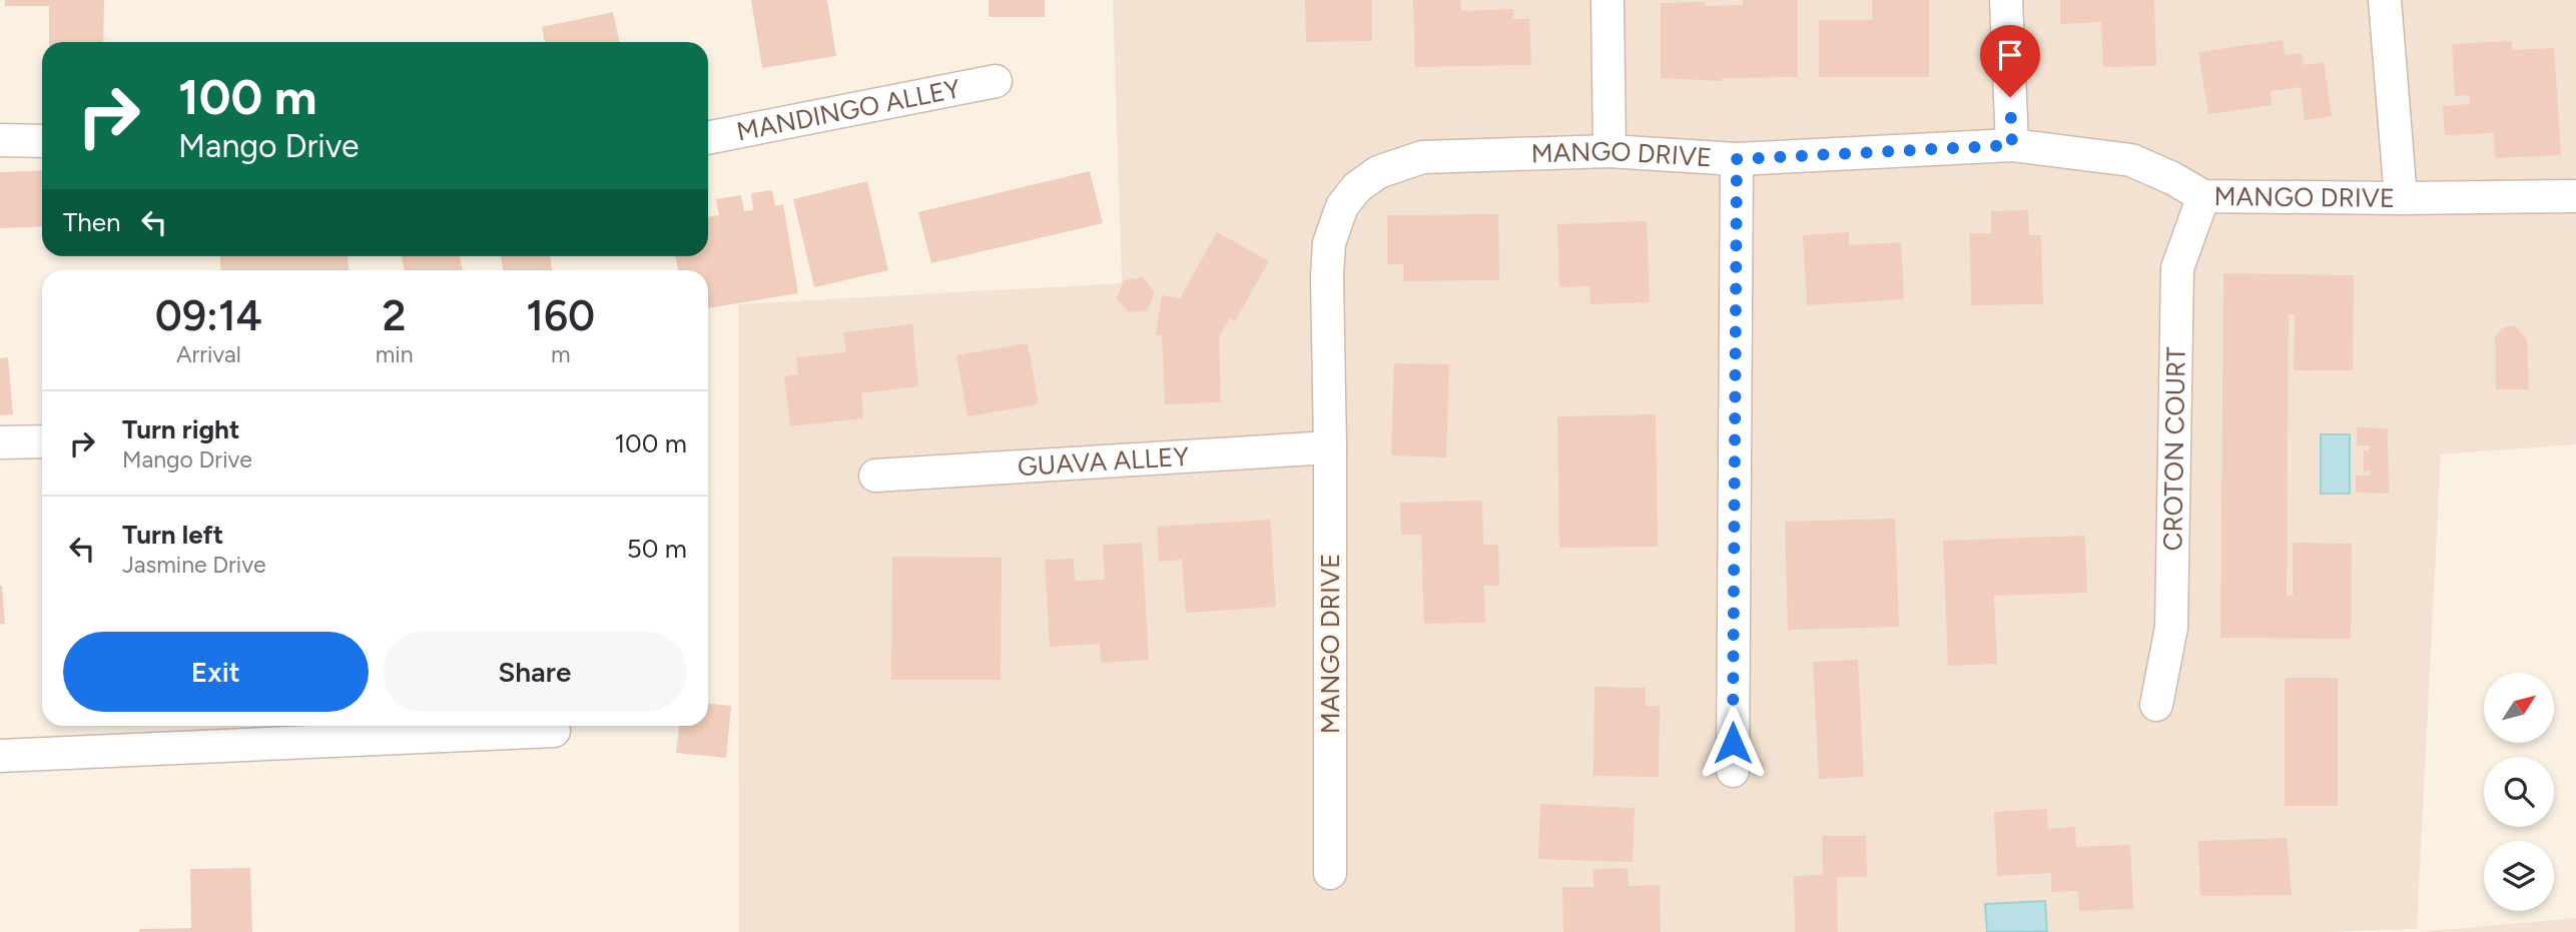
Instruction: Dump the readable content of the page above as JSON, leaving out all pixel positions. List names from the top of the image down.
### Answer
{
  "streets": {
    "street": [
      "MANDINGO ALLEY",
      "MANGO DRIVE",
      "CROTON COURT",
      "GUAVA ALLEY"
    ]
  },
  "crossings": [
    ["MANGO DRIVE", "CROTON COURT"],
    ["MANGO DRIVE", "GUAVA ALLEY"]
  ],
  "north": "top right",
  "page": {
    "turn": ["100 m", "Mango Drive"],
    "then": "Then",
    "eta": [
      "09:14",
      "Arrival",
      "2",
      "min",
      "160",
      "m"
    ],
    "list": [
      {
        "name": "Turn right",
        "note": "Mango Drive",
        "value": "100 m"
      },
      {
        "name": "Turn left",
        "note": "Jasmine Drive",
        "value": "50 m"
      }
    ],
    "buttons": ["Exit", "Share"]
  }
}
